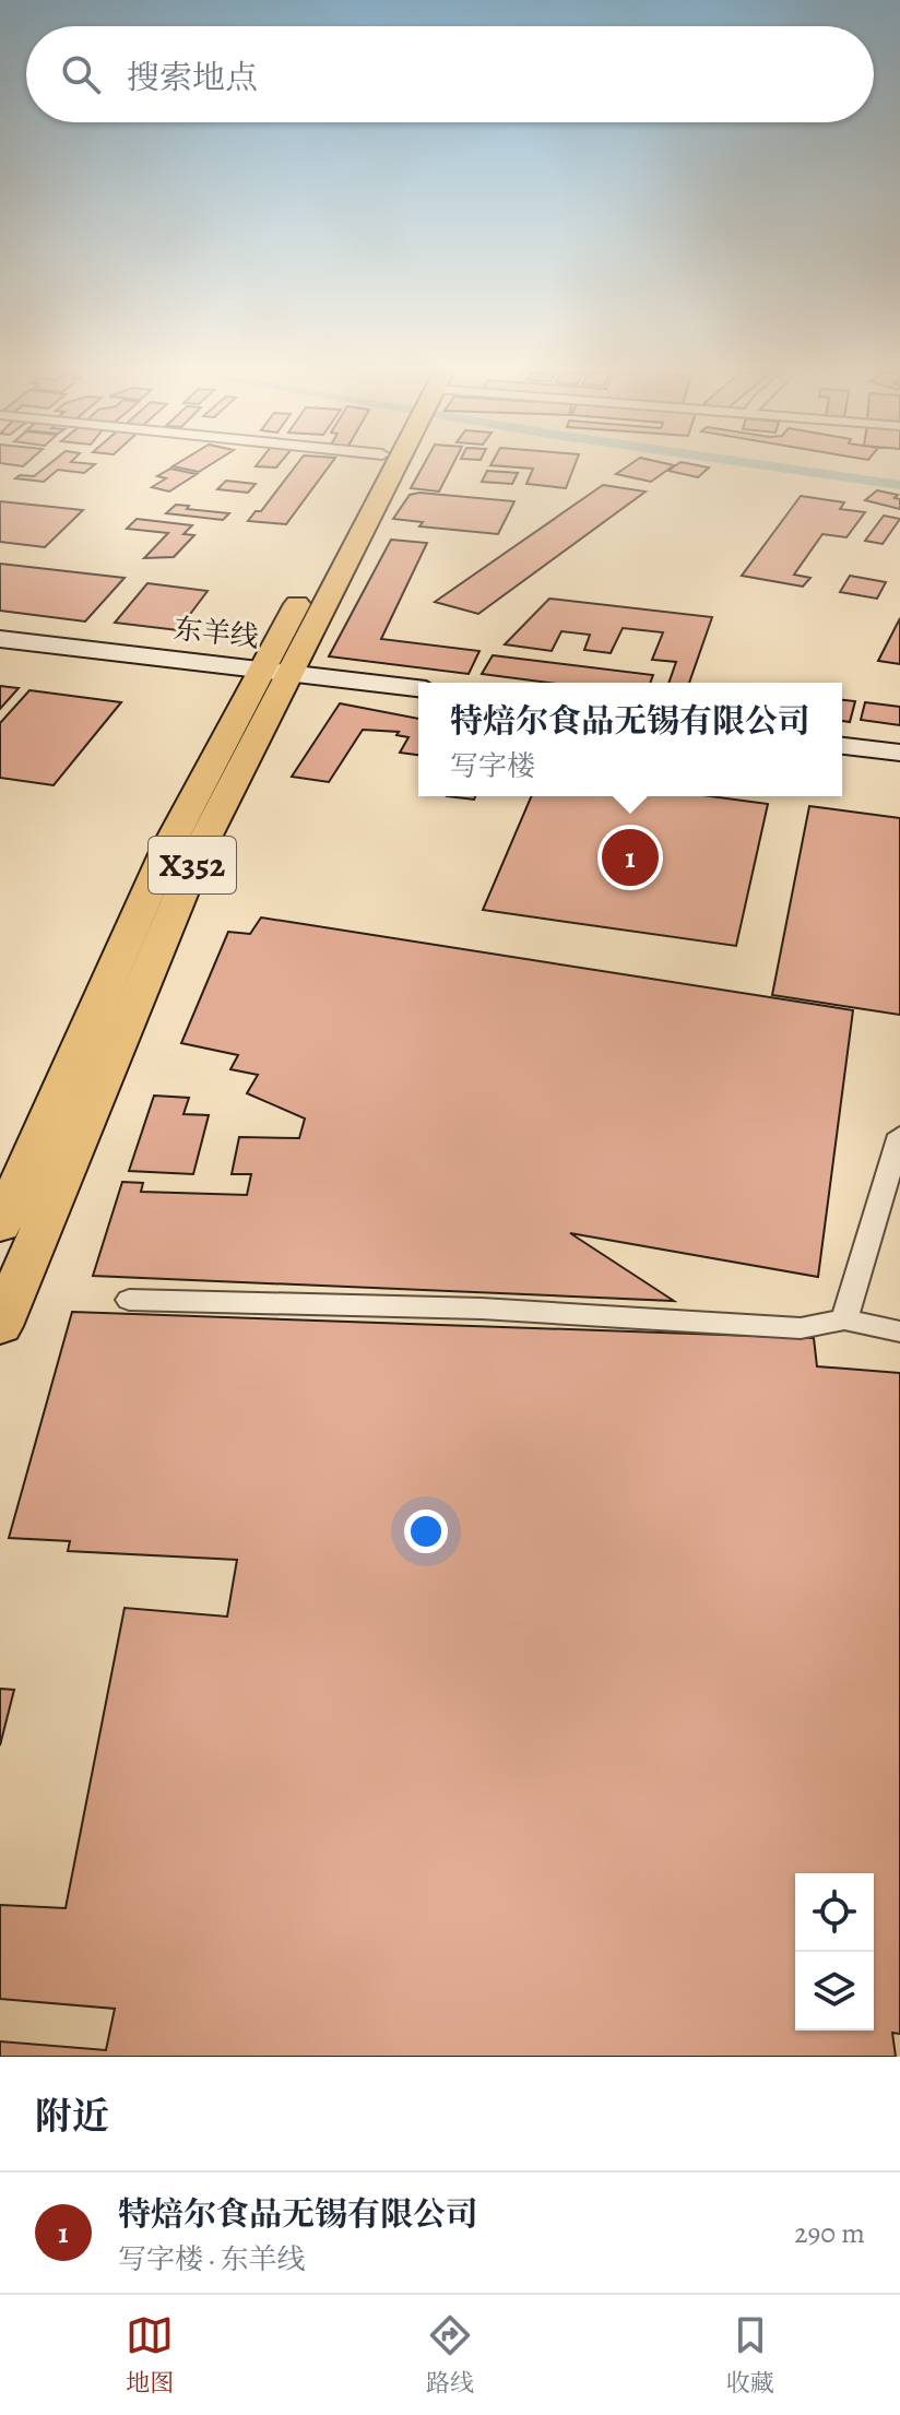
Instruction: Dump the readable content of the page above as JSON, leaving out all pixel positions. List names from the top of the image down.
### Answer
{
  "streets": {
    "main road": ["东羊线", "X352"]
  },
  "crossings": [
    ["东羊线", "X352"]
  ],
  "page": {
    "search": "搜索地点",
    "popup": ["特焙尔食品无锡有限公司", "写字楼"],
    "pins": "1",
    "heading": "附近",
    "list": [
      {
        "mark": "1",
        "name": "特焙尔食品无锡有限公司",
        "note": "写字楼 · 东羊线",
        "value": "290 m"
      }
    ],
    "nav": ["地图", "路线", "收藏"]
  }
}
